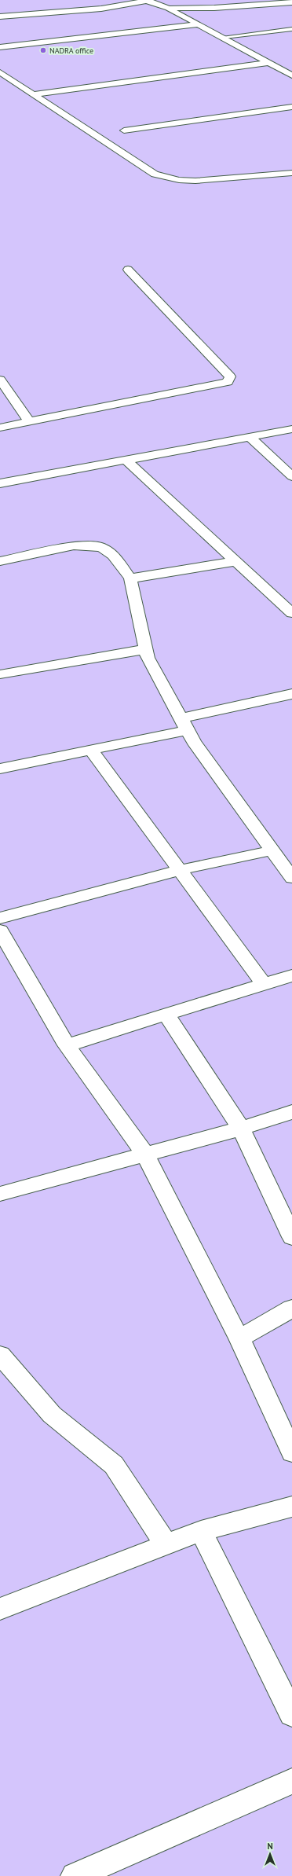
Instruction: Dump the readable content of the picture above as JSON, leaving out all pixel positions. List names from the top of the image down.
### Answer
{
  "places": ["NADRA office"],
  "north": "top"
}
